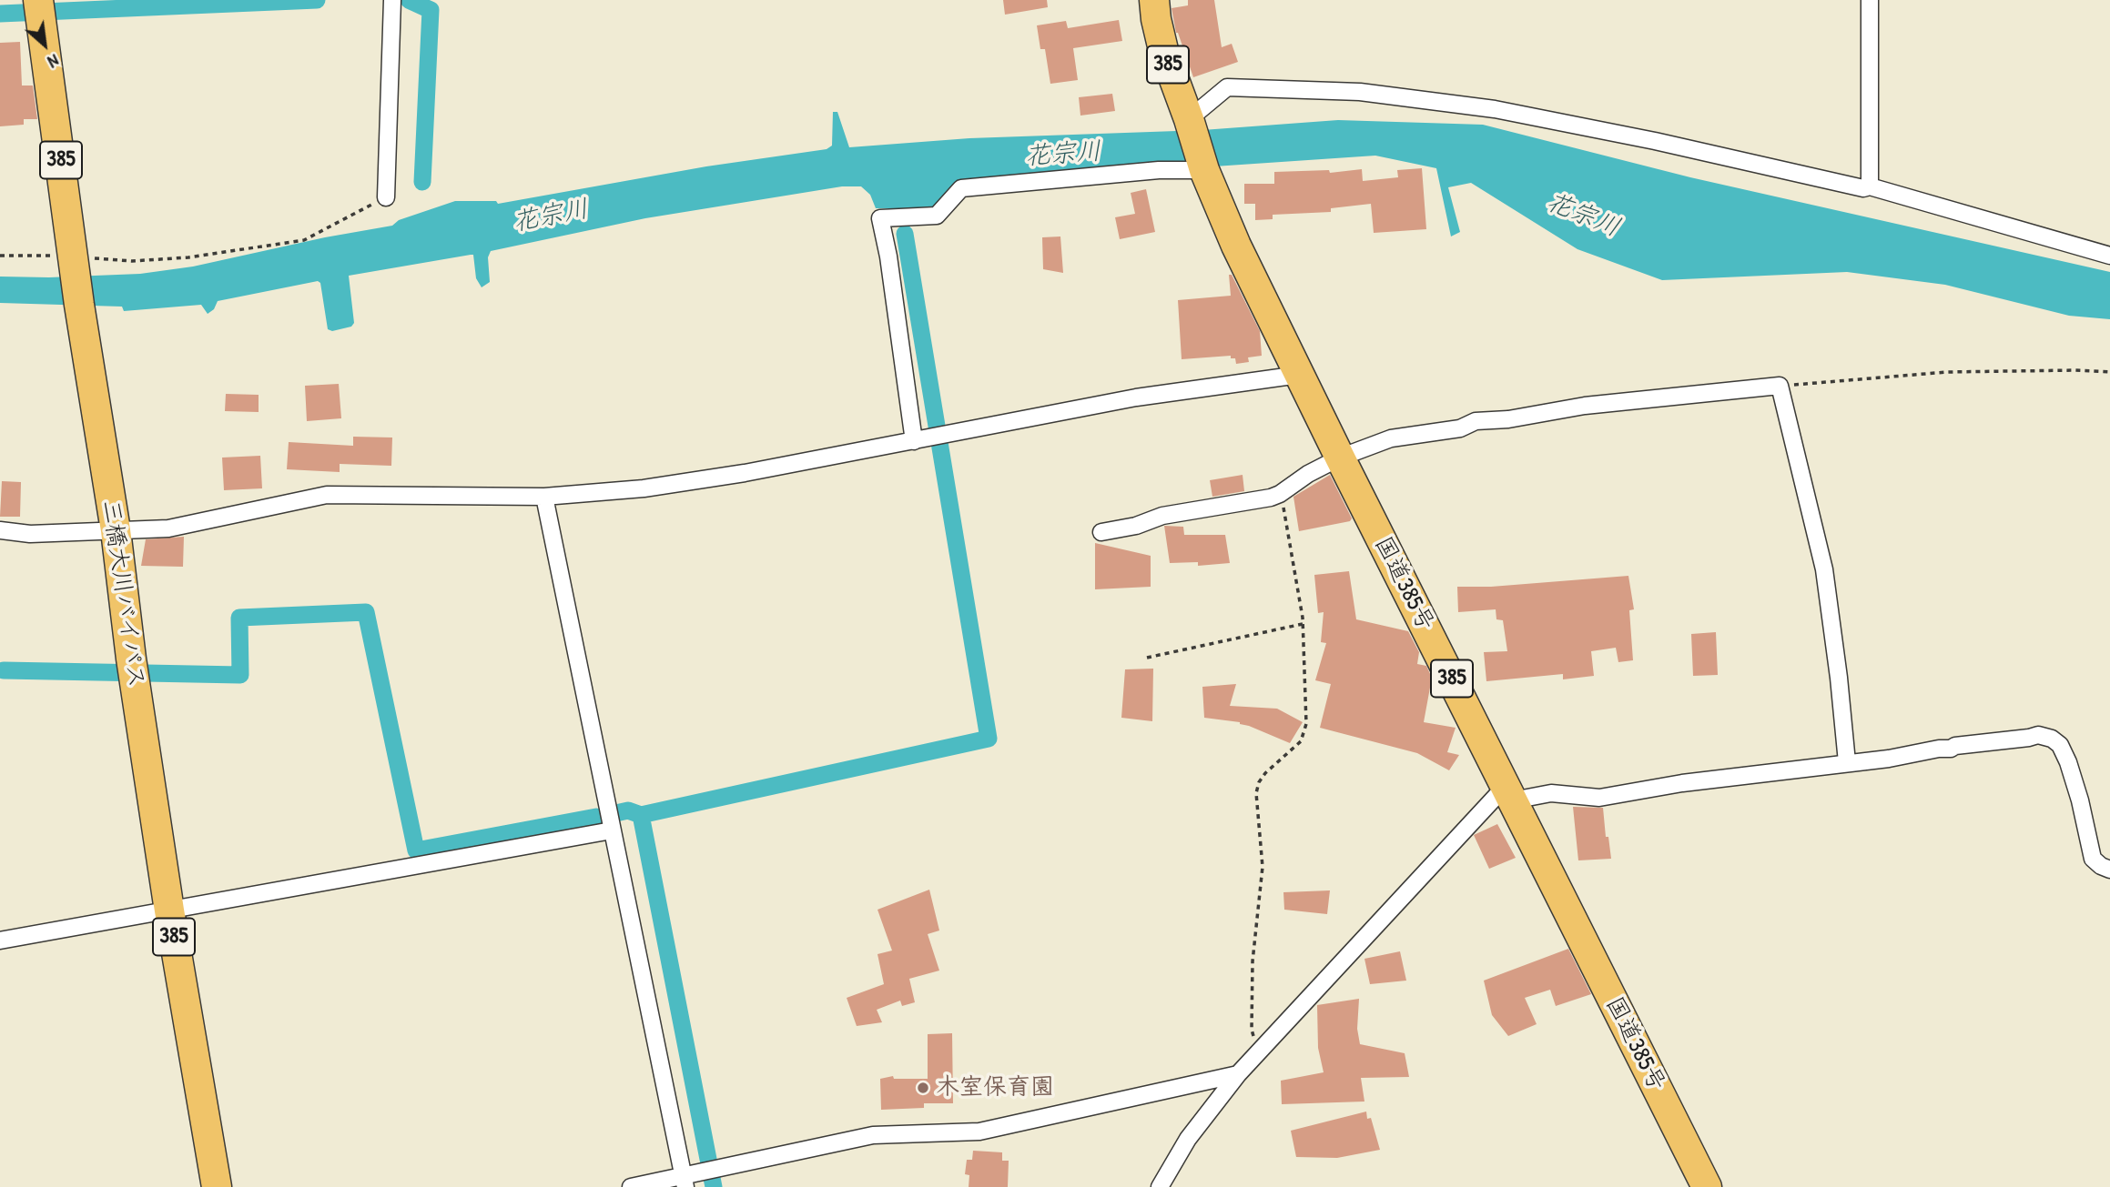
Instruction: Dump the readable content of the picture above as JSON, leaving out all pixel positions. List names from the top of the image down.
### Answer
{
  "streets": {
    "highway": ["385", "国道385号", "三橋大川バイパス"]
  },
  "water": ["花宗川"],
  "places": ["木室保育園"],
  "north": "bottom right"
}
